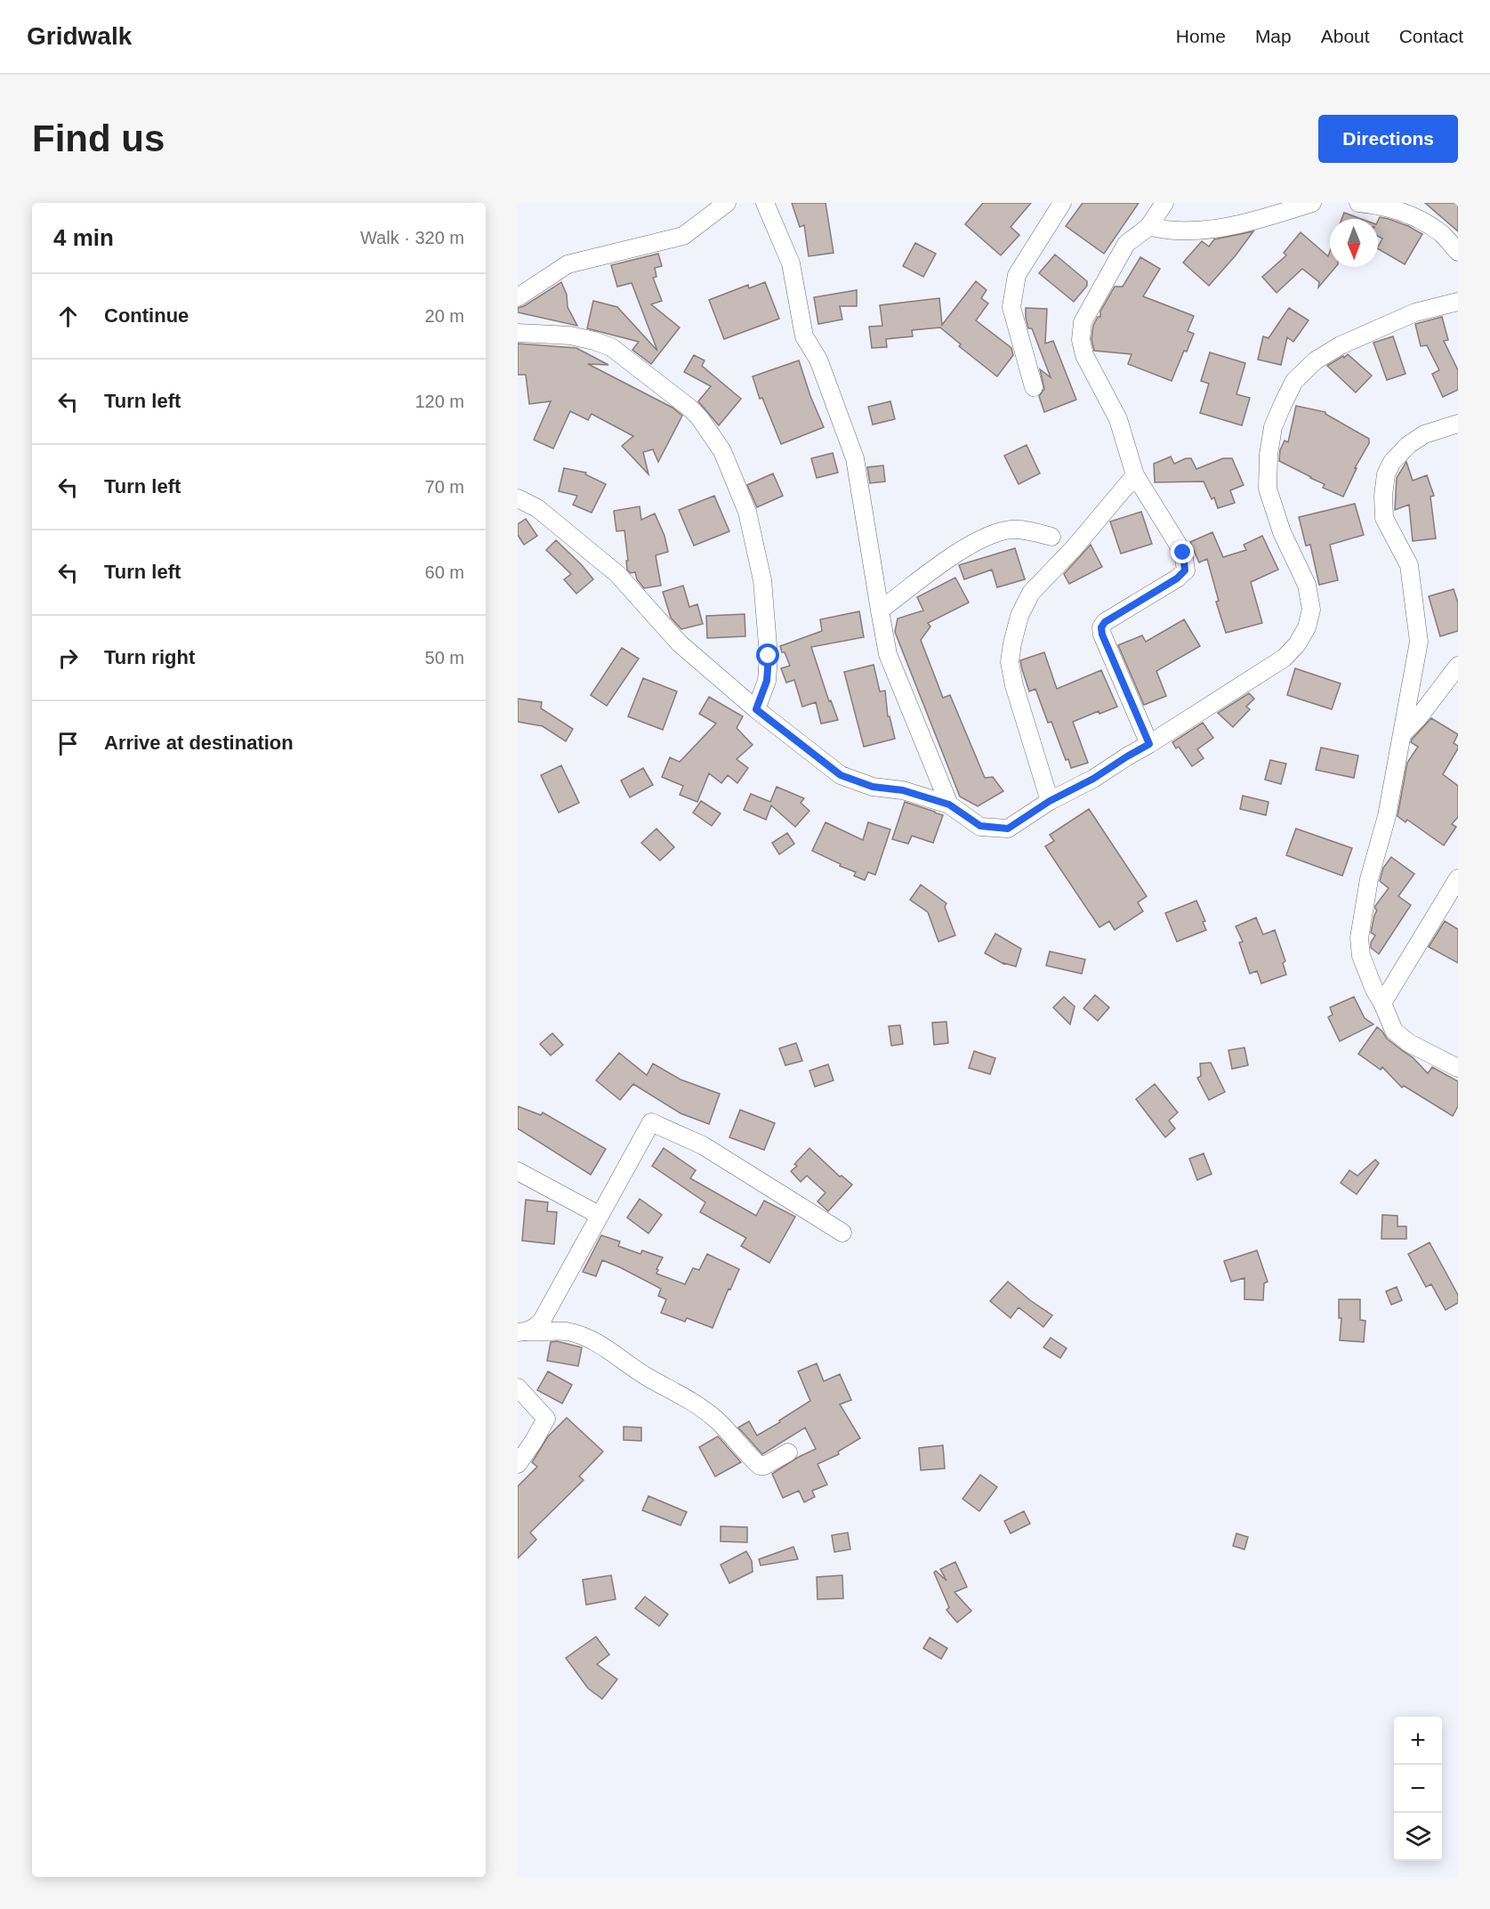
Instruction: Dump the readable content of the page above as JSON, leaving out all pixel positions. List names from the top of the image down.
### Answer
{
  "north": "bottom",
  "page": {
    "header": "Gridwalk",
    "nav": [
      "Home",
      "Map",
      "About",
      "Contact"
    ],
    "buttons": "Directions",
    "title": "Find us",
    "heading": ["4 min", "Walk · 320 m"],
    "list": [
      ["Continue", "20 m"],
      ["Turn left", "120 m"],
      ["Turn left", "70 m"],
      ["Turn left", "60 m"],
      ["Turn right", "50 m"],
      "Arrive at destination"
    ],
    "map_buttons": ["+", "−"]
  }
}
